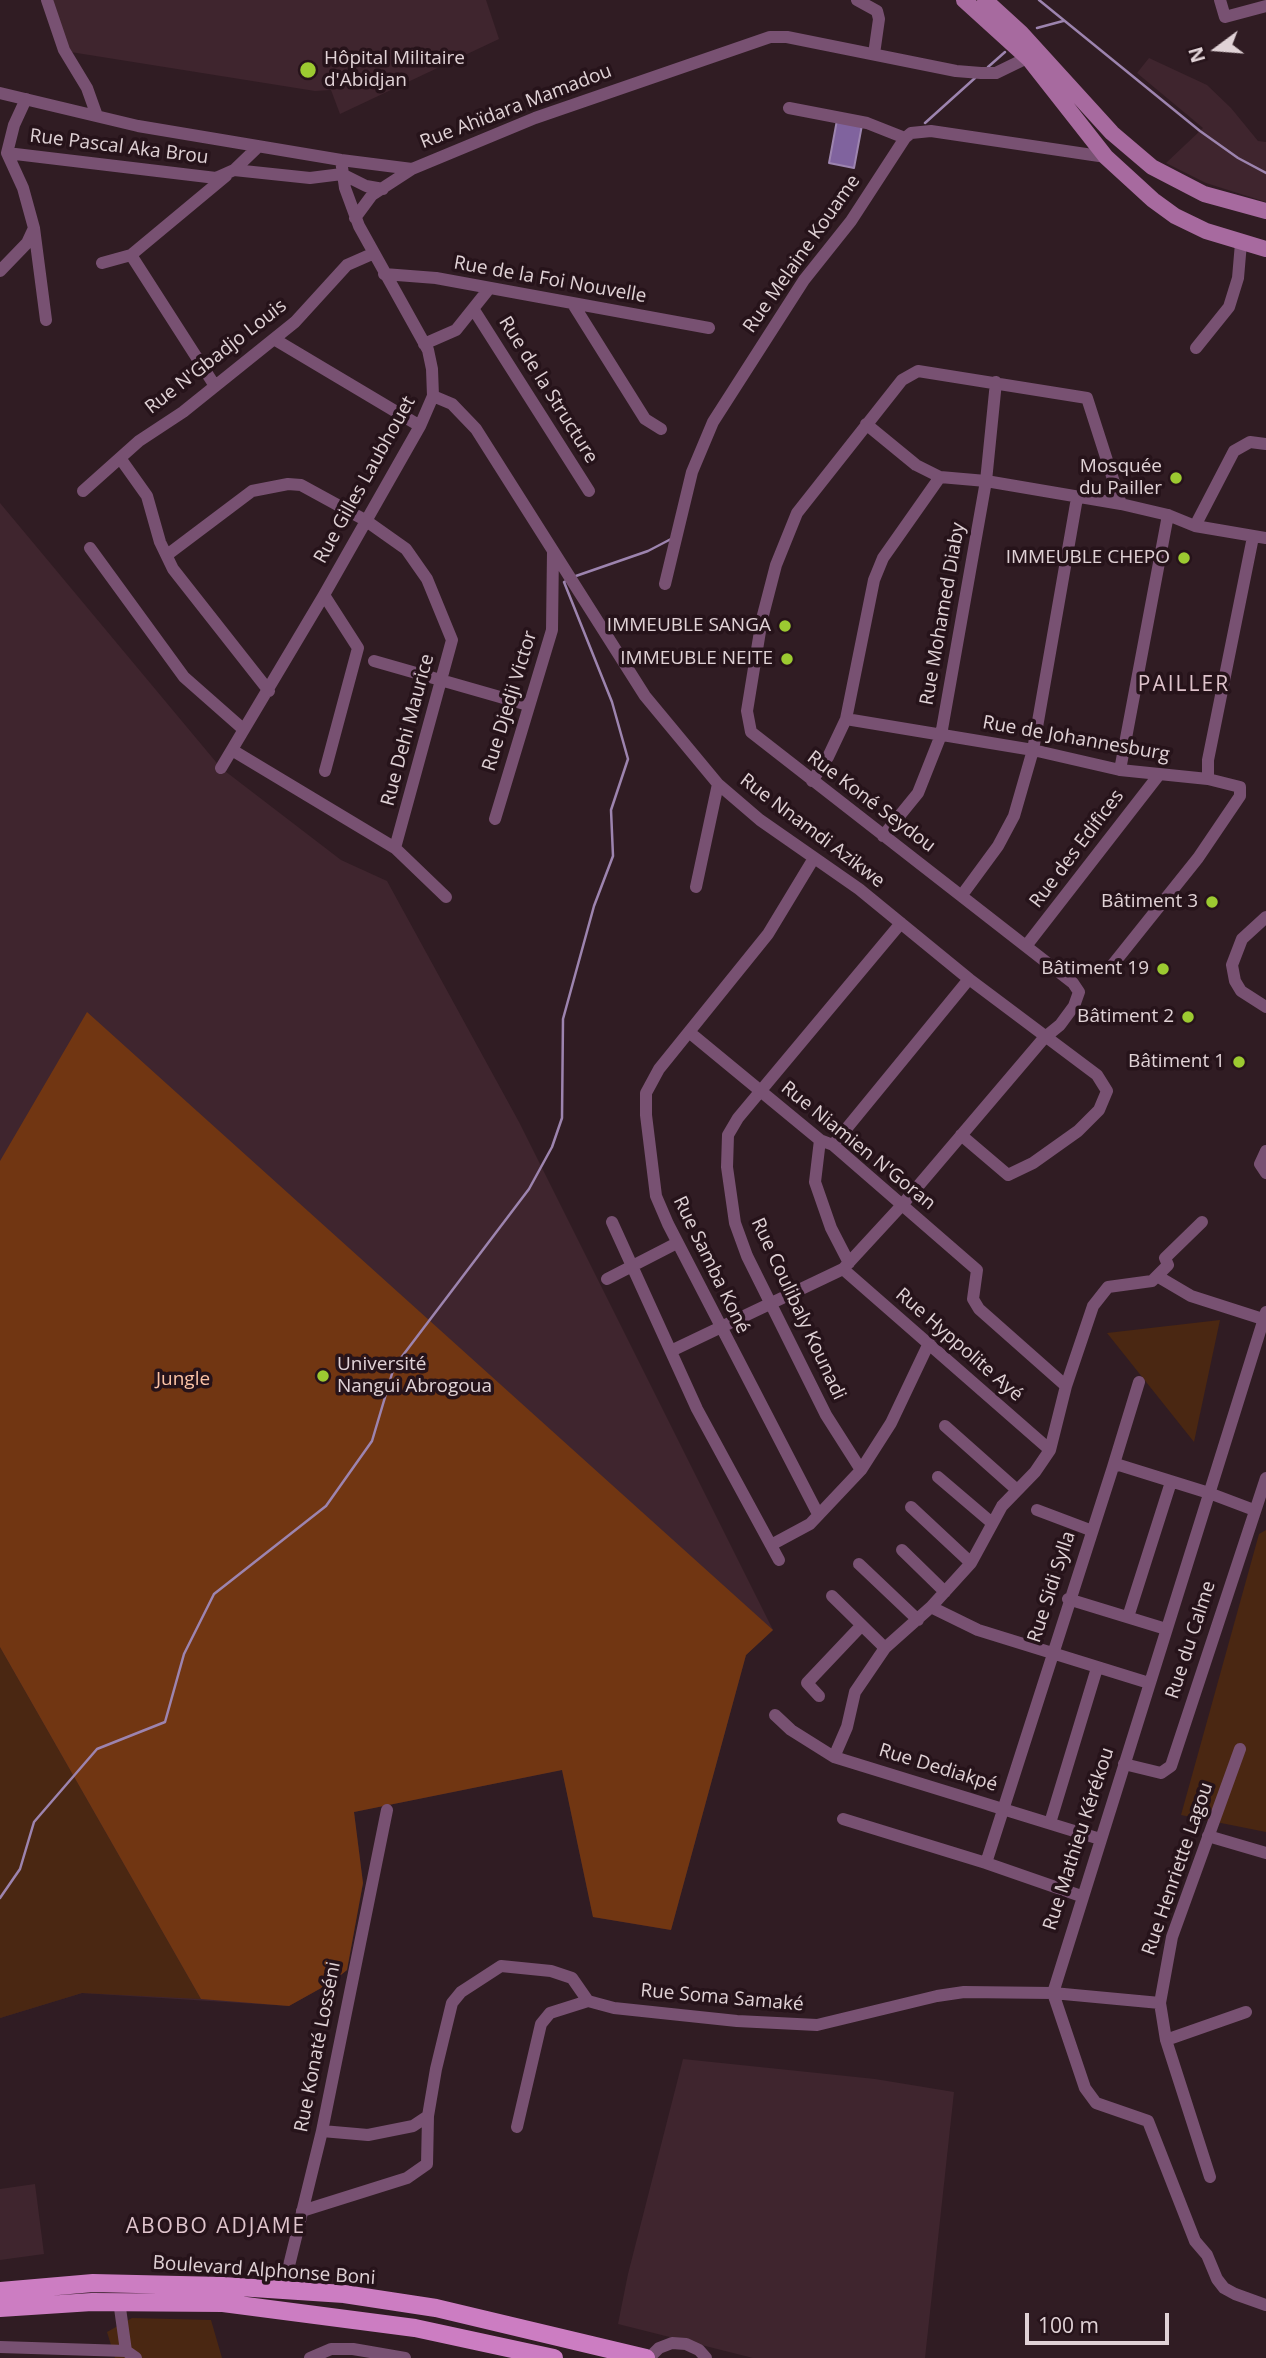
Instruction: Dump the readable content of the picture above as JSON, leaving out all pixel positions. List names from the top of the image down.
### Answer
{
  "streets": {
    "main road": ["Boulevard Alphonse Boni"],
    "street": [
      "Rue Ahïdara Mamadou",
      "Rue Pascal Aka Brou",
      "Rue Melaine Kouame",
      "Rue de la Foi Nouvelle",
      "Rue N'Gbadjo Louis",
      "Rue de la Structure",
      "Rue Gilles Laubhouet",
      "Rue Mohamed Diaby",
      "Rue Djedji Victor",
      "Rue Dehi Maurice",
      "Rue de Johannesburg",
      "Rue Koné Seydou",
      "Rue Nnamdi Azikwe",
      "Rue des Edifices",
      "Rue Niamien N'Goran",
      "Rue Samba Koné",
      "Rue Coulibaly Kounadi",
      "Rue Hyppolite Ayé",
      "Rue Sidi Sylla",
      "Rue du Calme",
      "Rue Dediakpé",
      "Rue Mathieu Kérékou",
      "Rue Henriette Lagou",
      "Rue Soma Samaké",
      "Rue Konaté Losséni"
    ]
  },
  "crossings": [
    ["Rue Ahïdara Mamadou", "Rue Pascal Aka Brou"],
    ["Rue Ahïdara Mamadou", "Rue Gilles Laubhouet"],
    ["Rue de la Foi Nouvelle", "Rue Gilles Laubhouet"],
    ["Rue N'Gbadjo Louis", "Rue Gilles Laubhouet"],
    ["Rue Gilles Laubhouet", "Rue Dehi Maurice"],
    ["Rue Gilles Laubhouet", "Rue Nnamdi Azikwe"],
    ["Rue Mohamed Diaby", "Rue de Johannesburg"],
    ["Rue Mohamed Diaby", "Rue Koné Seydou"],
    ["Rue Djedji Victor", "Rue Nnamdi Azikwe"],
    ["Rue de Johannesburg", "Rue des Edifices"],
    ["Rue Koné Seydou", "Rue Nnamdi Azikwe"],
    ["Rue Koné Seydou", "Rue des Edifices"],
    ["Rue Koné Seydou", "Rue Niamien N'Goran"],
    ["Rue Koné Seydou", "Rue Samba Koné"],
    ["Rue Koné Seydou", "Rue Coulibaly Kounadi"],
    ["Rue Koné Seydou", "Rue Hyppolite Ayé"],
    ["Rue Nnamdi Azikwe", "Rue Samba Koné"],
    ["Rue Nnamdi Azikwe", "Rue Coulibaly Kounadi"],
    ["Rue Niamien N'Goran", "Rue Samba Koné"],
    ["Rue Niamien N'Goran", "Rue Coulibaly Kounadi"],
    ["Rue Sidi Sylla", "Rue Dediakpé"],
    ["Rue du Calme", "Rue Mathieu Kérékou"],
    ["Rue Dediakpé", "Rue Mathieu Kérékou"],
    ["Rue Mathieu Kérékou", "Rue Soma Samaké"],
    ["Rue Henriette Lagou", "Rue Soma Samaké"],
    ["Rue Konaté Losséni", "Boulevard Alphonse Boni"]
  ],
  "districts": ["PAILLER", "ABOBO ADJAME"],
  "parks": ["Jungle"],
  "places": [
    "Hôpital Militaire d'Abidjan",
    "Mosquée du Pailler",
    "IMMEUBLE CHEPO",
    "IMMEUBLE SANGA",
    "IMMEUBLE NEITE",
    "Bâtiment 3",
    "Bâtiment 19",
    "Bâtiment 2",
    "Bâtiment 1",
    "Université Nangui Abrogoua"
  ],
  "scale_bar": "100 m",
  "north": "left"
}
